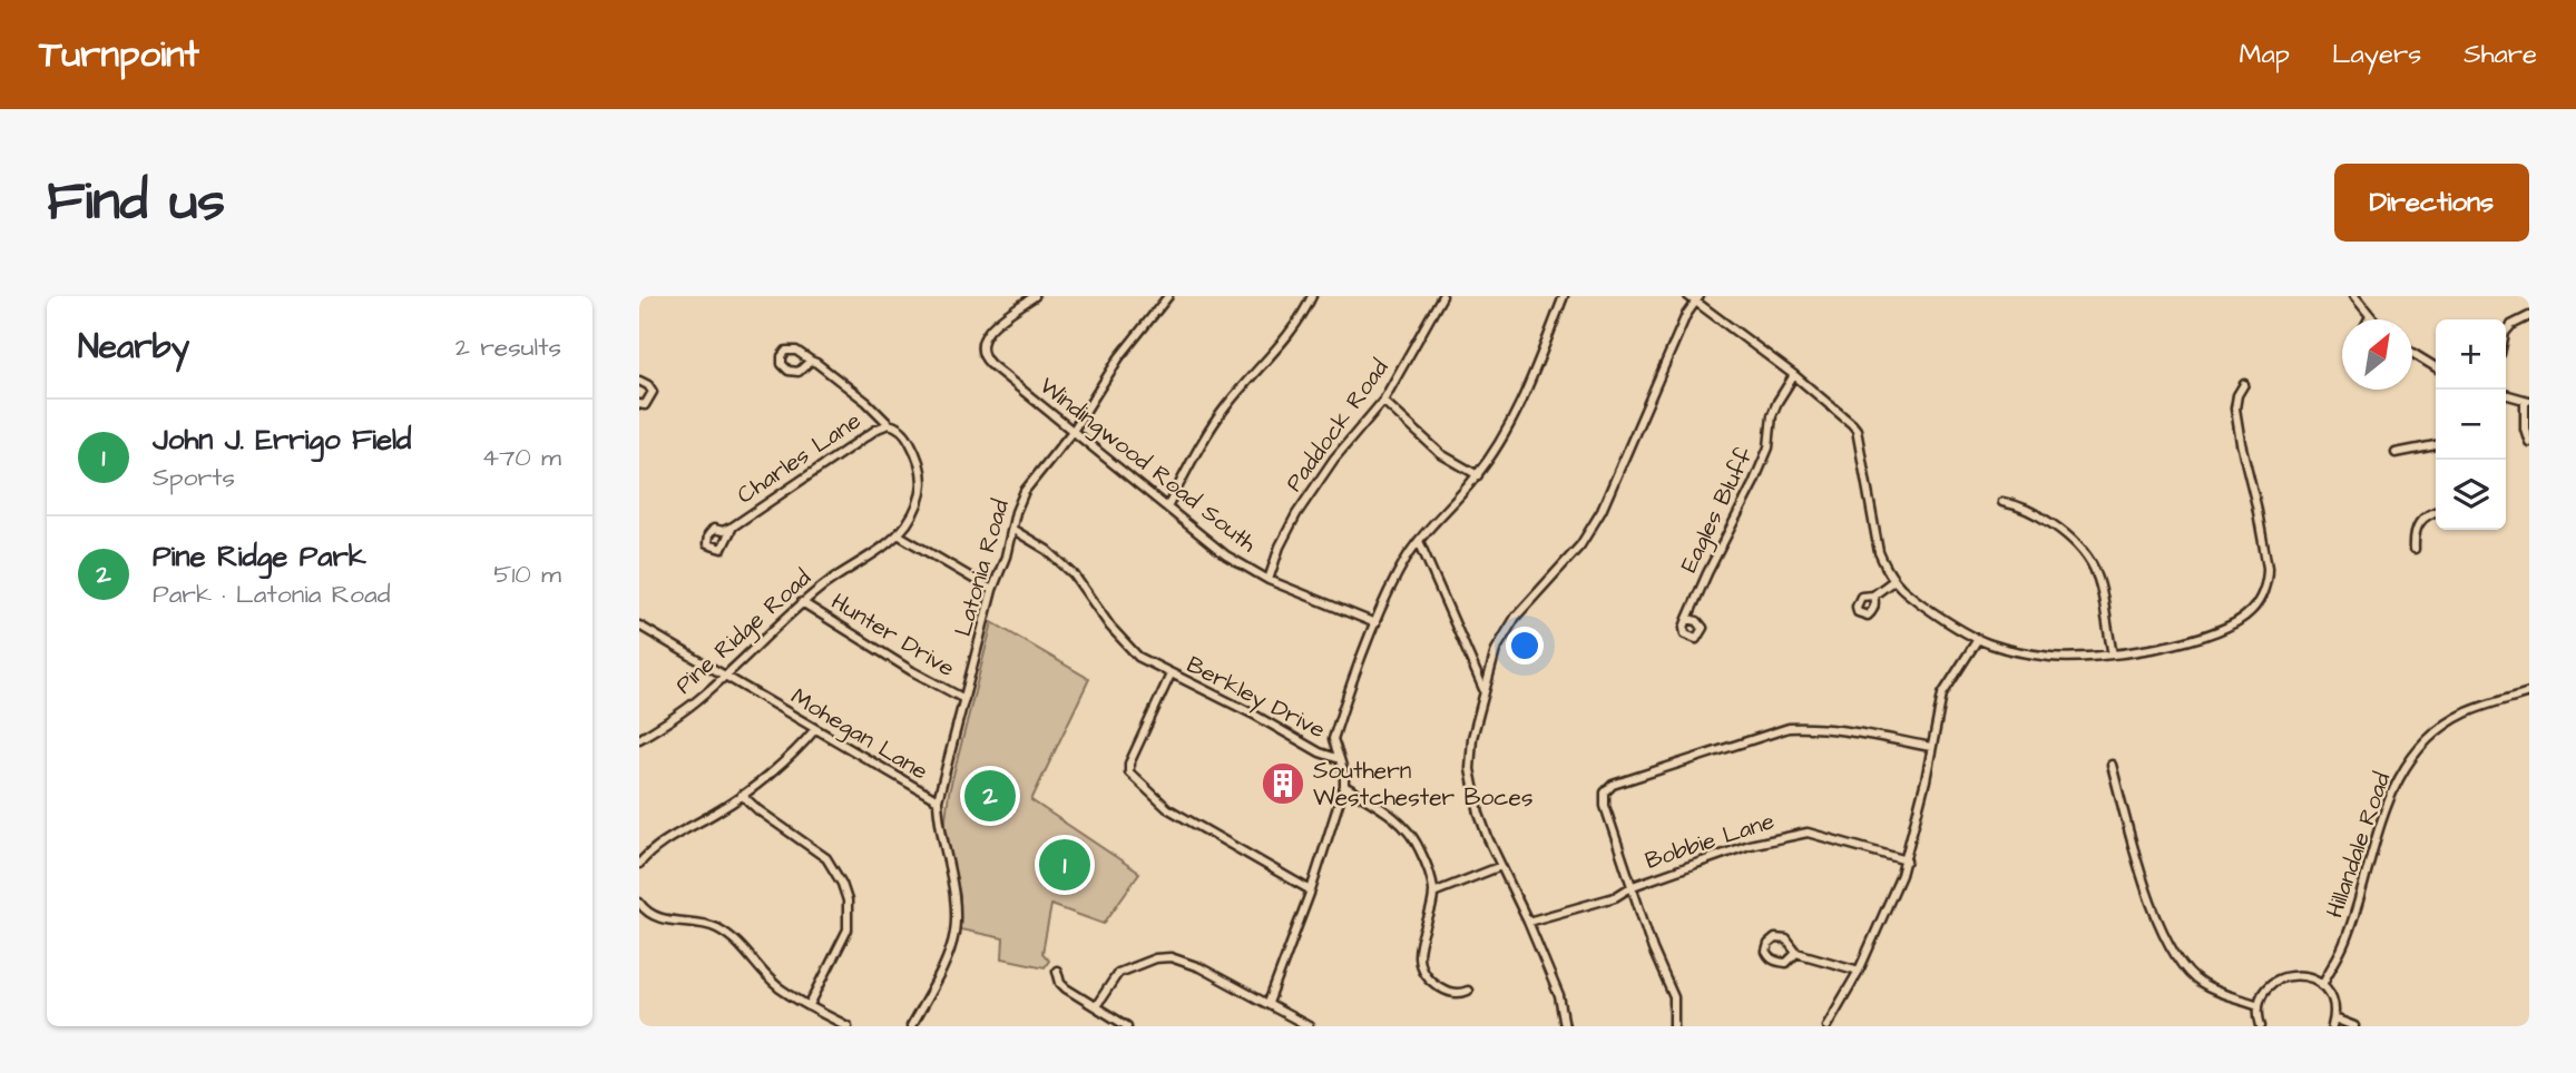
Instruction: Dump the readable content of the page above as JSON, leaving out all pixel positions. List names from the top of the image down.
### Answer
{
  "streets": {
    "street": [
      "Paddock Road",
      "Charles Lane",
      "Windingwood Road South",
      "Eagles Bluff",
      "Latonia Road",
      "Pine Ridge Road",
      "Hunter Drive",
      "Berkley Drive",
      "Mohegan Lane",
      "Bobbie Lane",
      "Hillandale Road"
    ]
  },
  "crossings": [
    ["Paddock Road", "Windingwood Road South"],
    ["Windingwood Road South", "Latonia Road"],
    ["Latonia Road", "Hunter Drive"],
    ["Latonia Road", "Berkley Drive"],
    ["Latonia Road", "Mohegan Lane"],
    ["Pine Ridge Road", "Hunter Drive"],
    ["Pine Ridge Road", "Mohegan Lane"]
  ],
  "places": {
    "building": ["Southern Westchester Boces"]
  },
  "north": "top right",
  "page": {
    "header": "Turnpoint",
    "nav": ["Map", "Layers", "Share"],
    "buttons": "Directions",
    "title": "Find us",
    "heading": ["Nearby", "2 results"],
    "map_buttons": ["+", "−"],
    "list": [
      {
        "mark": "1",
        "name": "John J. Errigo Field",
        "note": "Sports",
        "value": "470 m"
      },
      {
        "mark": "2",
        "name": "Pine Ridge Park",
        "note": "Park · Latonia Road",
        "value": "510 m"
      }
    ],
    "pins": ["2", "1"]
  }
}
